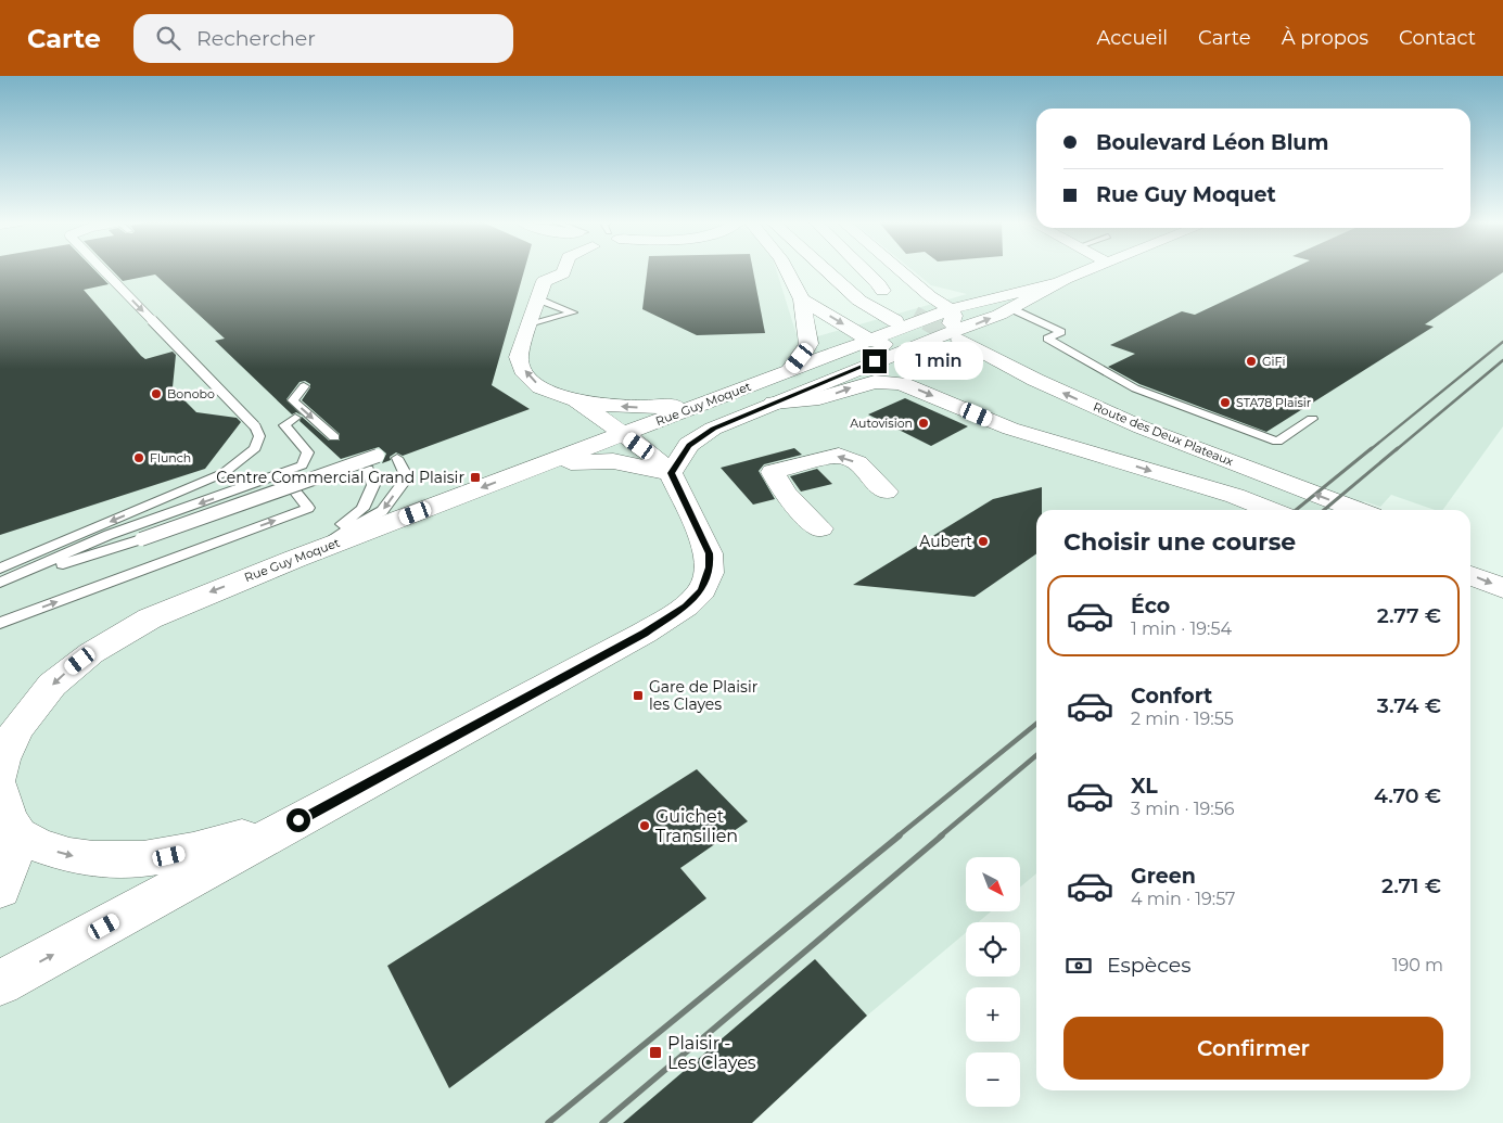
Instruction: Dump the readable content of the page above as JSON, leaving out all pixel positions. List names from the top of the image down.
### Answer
{
  "streets": {
    "street": ["Rue Guy Moquet", "Route des Deux Plateaux"]
  },
  "crossings": [
    ["Rue Guy Moquet", "Route des Deux Plateaux"]
  ],
  "places": {
    "other": [
      "GiFi",
      "Bonobo",
      "STA78 Plaisir",
      "Autovision",
      "Flunch",
      "Aubert",
      "Guichet Transilien"
    ],
    "transit": ["Centre Commercial Grand Plaisir", "Gare de Plaisir les Clayes", "Plaisir - Les Clayes"]
  },
  "north": "bottom right",
  "page": {
    "header": "Carte",
    "search": "Rechercher",
    "nav": [
      "Accueil",
      "Carte",
      "À propos",
      "Contact"
    ],
    "banner": ["Boulevard Léon Blum", "Rue Guy Moquet"],
    "bubble": "1 min",
    "heading": "Choisir une course",
    "list": [
      {
        "name": "Éco",
        "note": "1 min · 19:54",
        "value": "2.77 €"
      },
      {
        "name": "Confort",
        "note": "2 min · 19:55",
        "value": "3.74 €"
      },
      {
        "name": "XL",
        "note": "3 min · 19:56",
        "value": "4.70 €"
      },
      {
        "name": "Green",
        "note": "4 min · 19:57",
        "value": "2.71 €"
      }
    ],
    "map_buttons": ["+", "−"],
    "pay": ["Espèces", "190 m"],
    "buttons": "Confirmer"
  }
}
